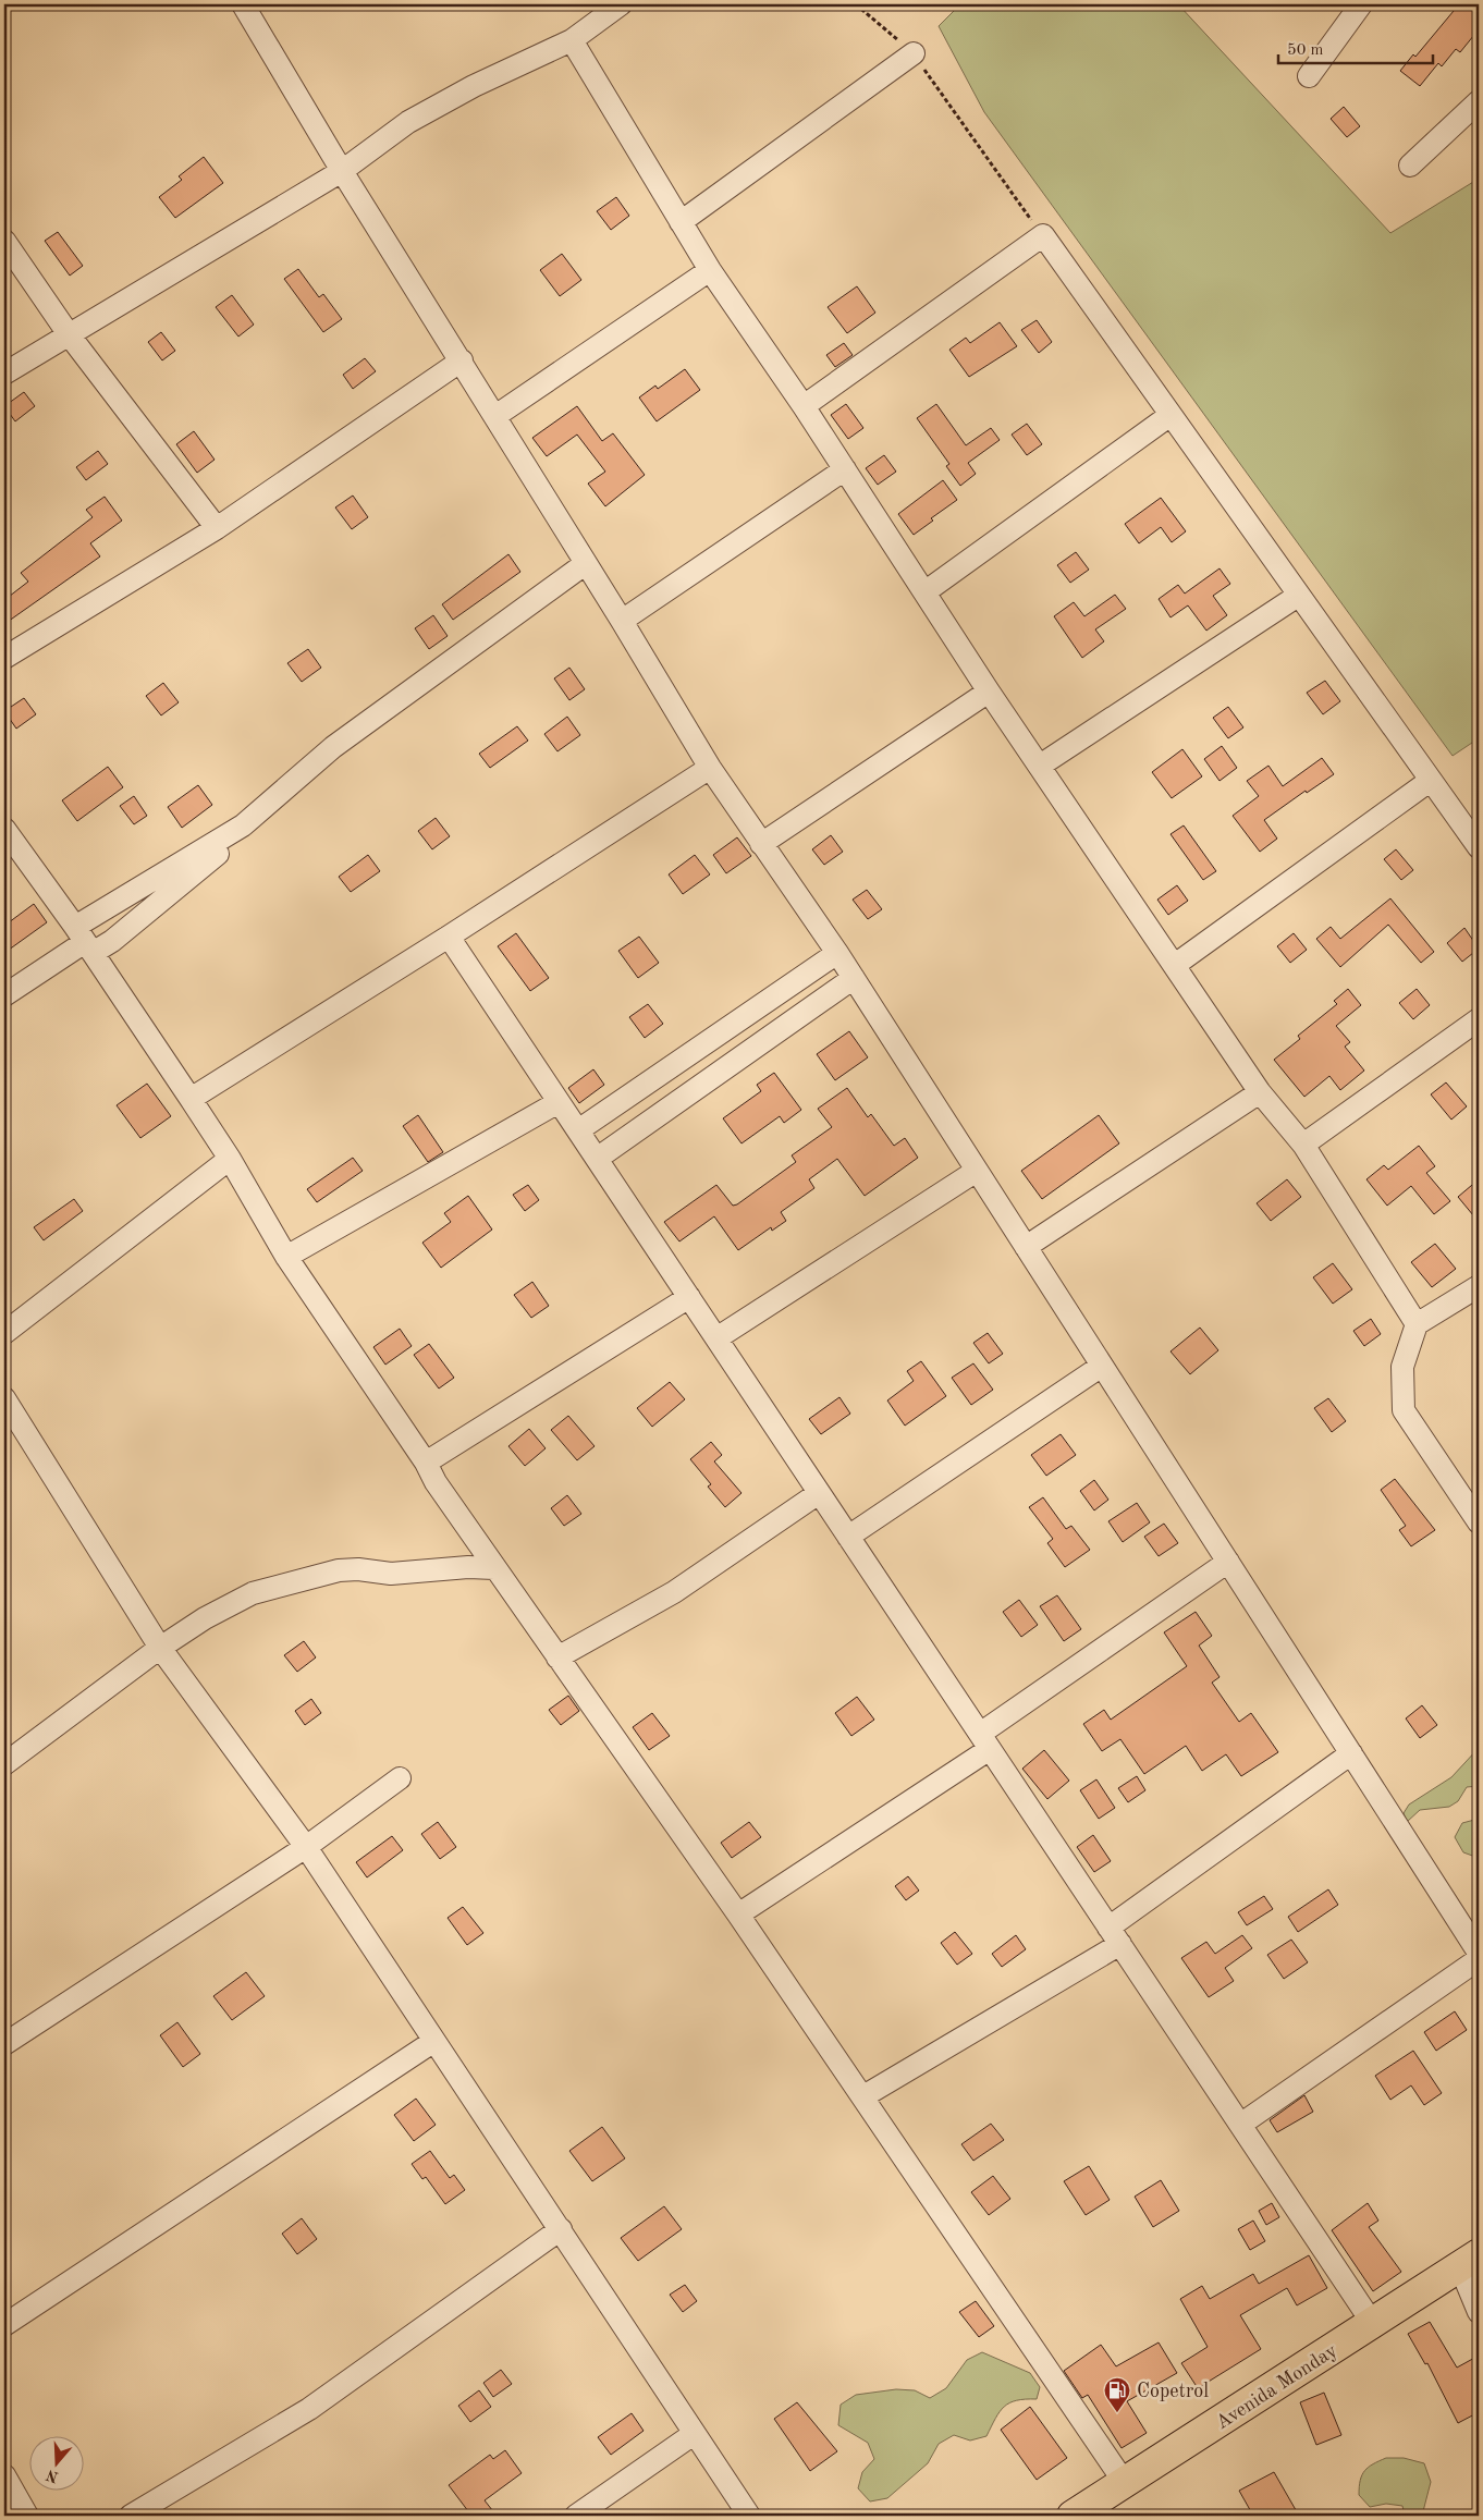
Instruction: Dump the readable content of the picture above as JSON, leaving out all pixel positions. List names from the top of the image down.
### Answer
{
  "streets": {
    "highway": ["Avenida Monday"]
  },
  "places": {
    "fuel station": ["Copetrol"]
  },
  "scale_bar": "50 m",
  "north": "bottom"
}
